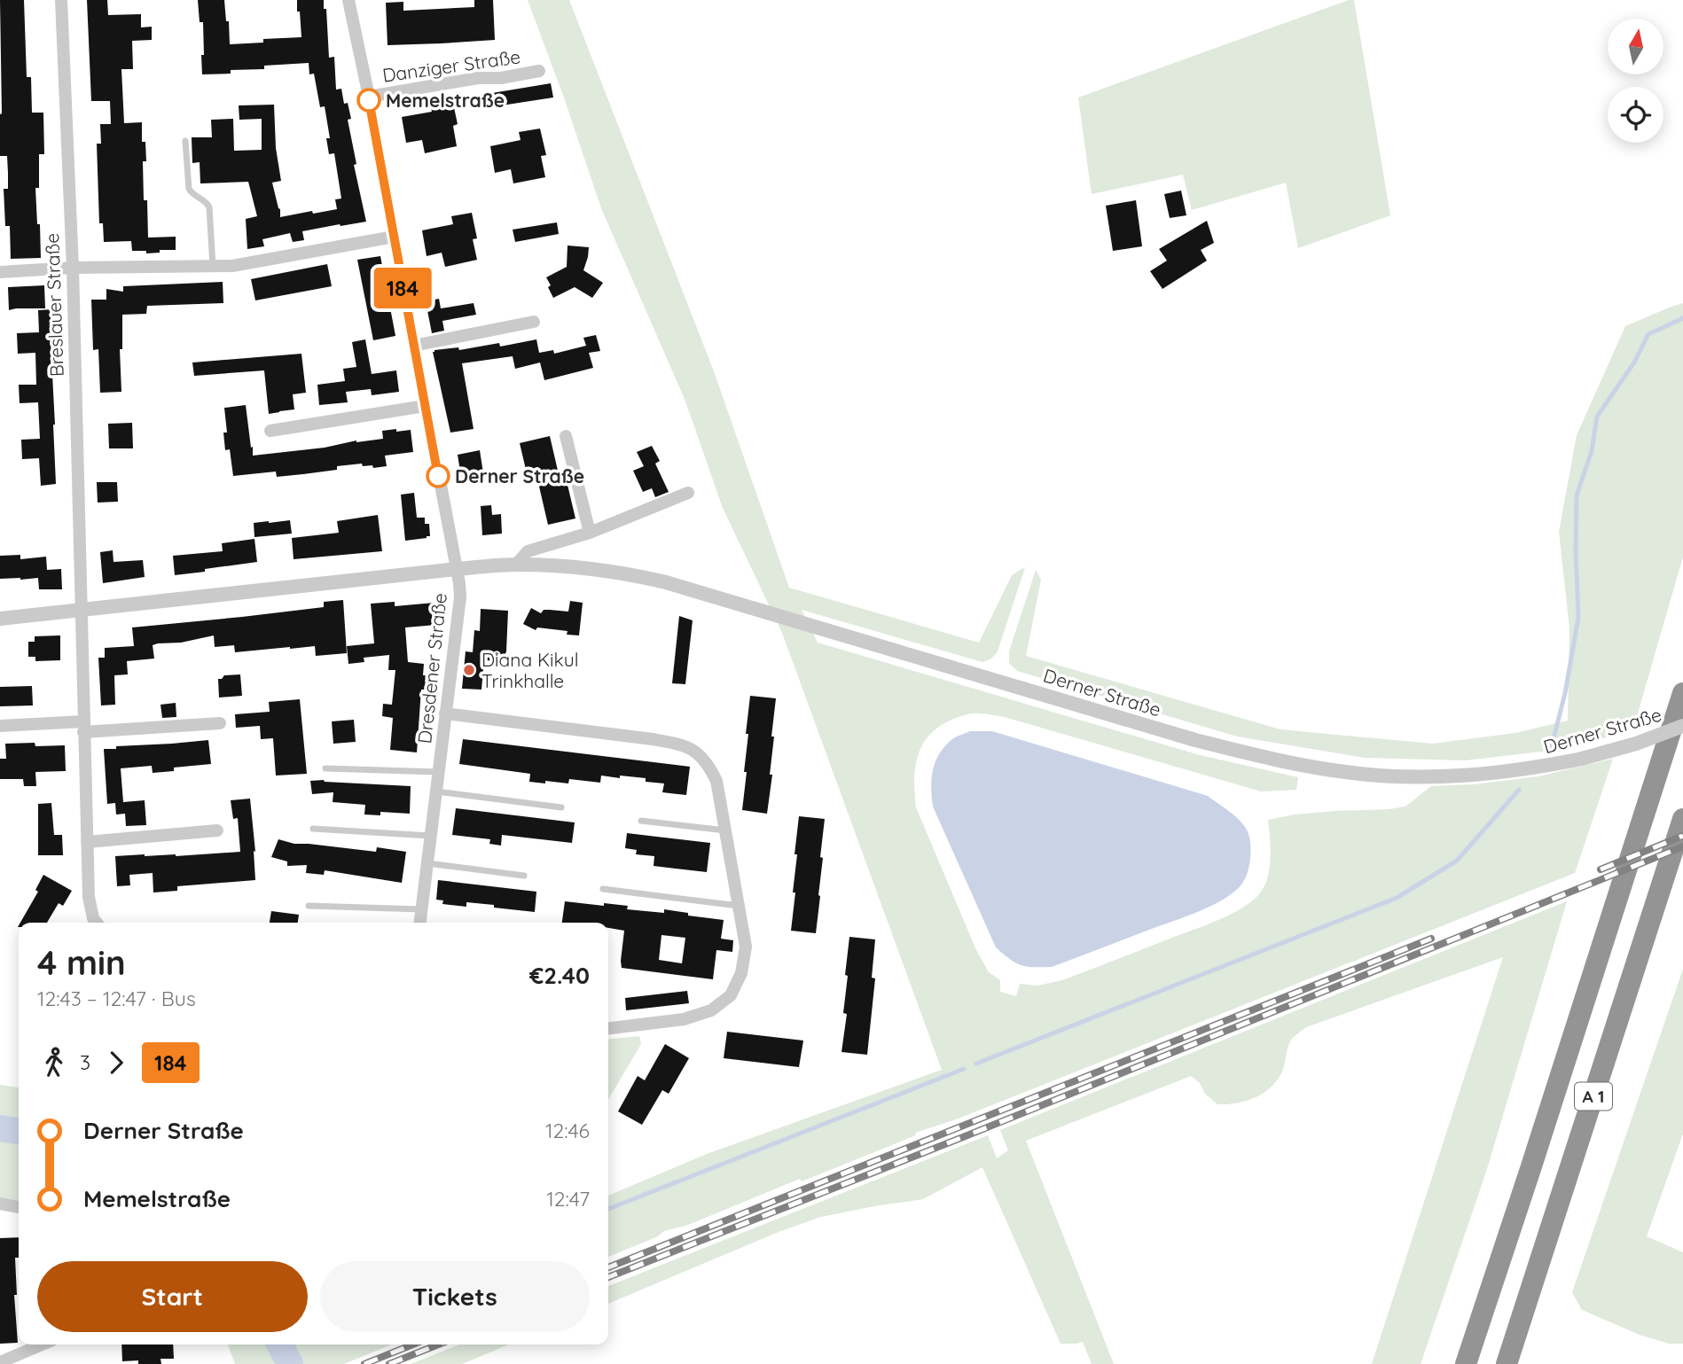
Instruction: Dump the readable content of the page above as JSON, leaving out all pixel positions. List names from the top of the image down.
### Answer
{
  "streets": {
    "highway": ["A 1"],
    "street": [
      "Danziger Straße",
      "Breslauer Straße",
      "Dresdener Straße",
      "Derner Straße"
    ]
  },
  "crossings": [
    ["Danziger Straße", "Dresdener Straße"],
    ["Danziger Straße", "Derner Straße"],
    ["Breslauer Straße", "Derner Straße"],
    ["Dresdener Straße", "Derner Straße"]
  ],
  "places": ["Memelstraße", "Derner Straße", "Diana Kikul Trinkhalle"],
  "lines": ["bus line 184"],
  "north": "top",
  "page": {
    "on_map": "184",
    "heading": ["4 min", "12:43 – 12:47 · Bus", "€2.40"],
    "legs": ["3", "184"],
    "list": [
      {
        "name": "Derner Straße",
        "value": "12:46"
      },
      {
        "name": "Memelstraße",
        "value": "12:47"
      }
    ],
    "buttons": ["Start", "Tickets"]
  }
}
